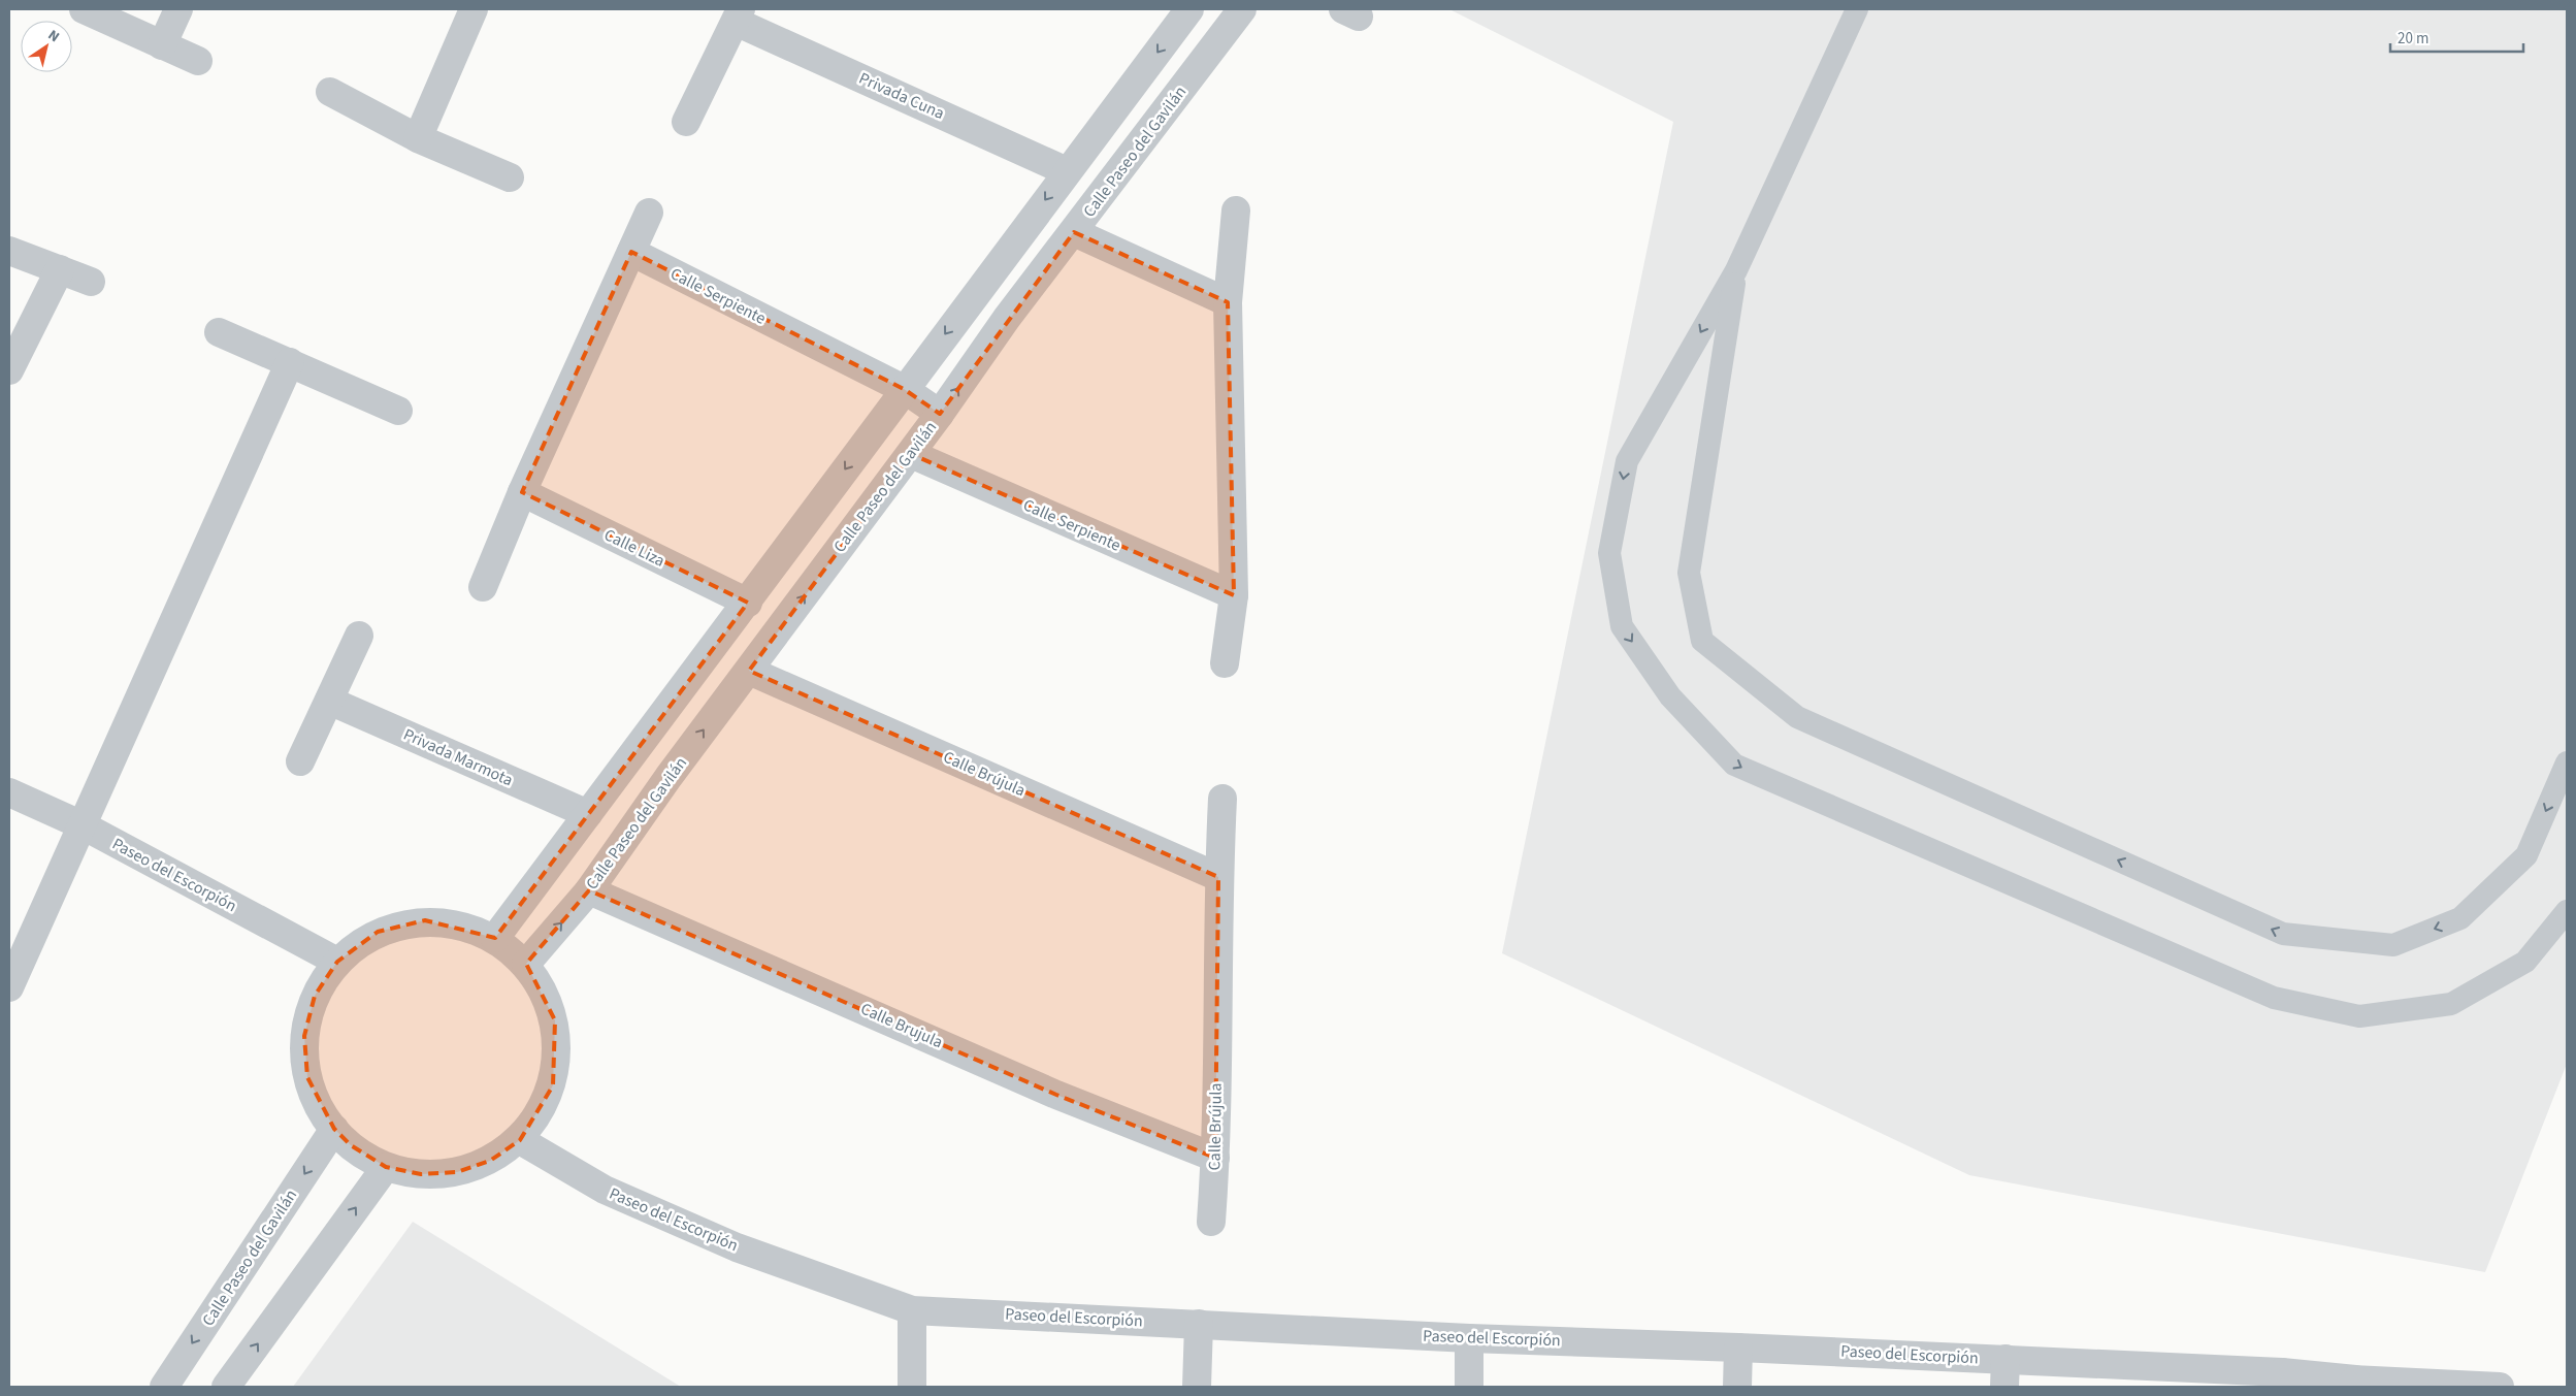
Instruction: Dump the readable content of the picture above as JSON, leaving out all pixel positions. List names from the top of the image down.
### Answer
{
  "streets": {
    "street": [
      "Privada Cuna",
      "Calle Paseo del Gavilán",
      "Calle Serpiente",
      "Calle Liza",
      "Privada Marmota",
      "Calle Brújula",
      "Paseo del Escorpión",
      "Calle Brujula"
    ]
  },
  "crossings": [
    ["Calle Paseo del Gavilán", "Calle Serpiente"],
    ["Calle Paseo del Gavilán", "Calle Brújula"],
    ["Calle Paseo del Gavilán", "Calle Brujula"],
    ["Calle Brújula", "Calle Brujula"]
  ],
  "scale_bar": "20 m",
  "north": "top right"
}
